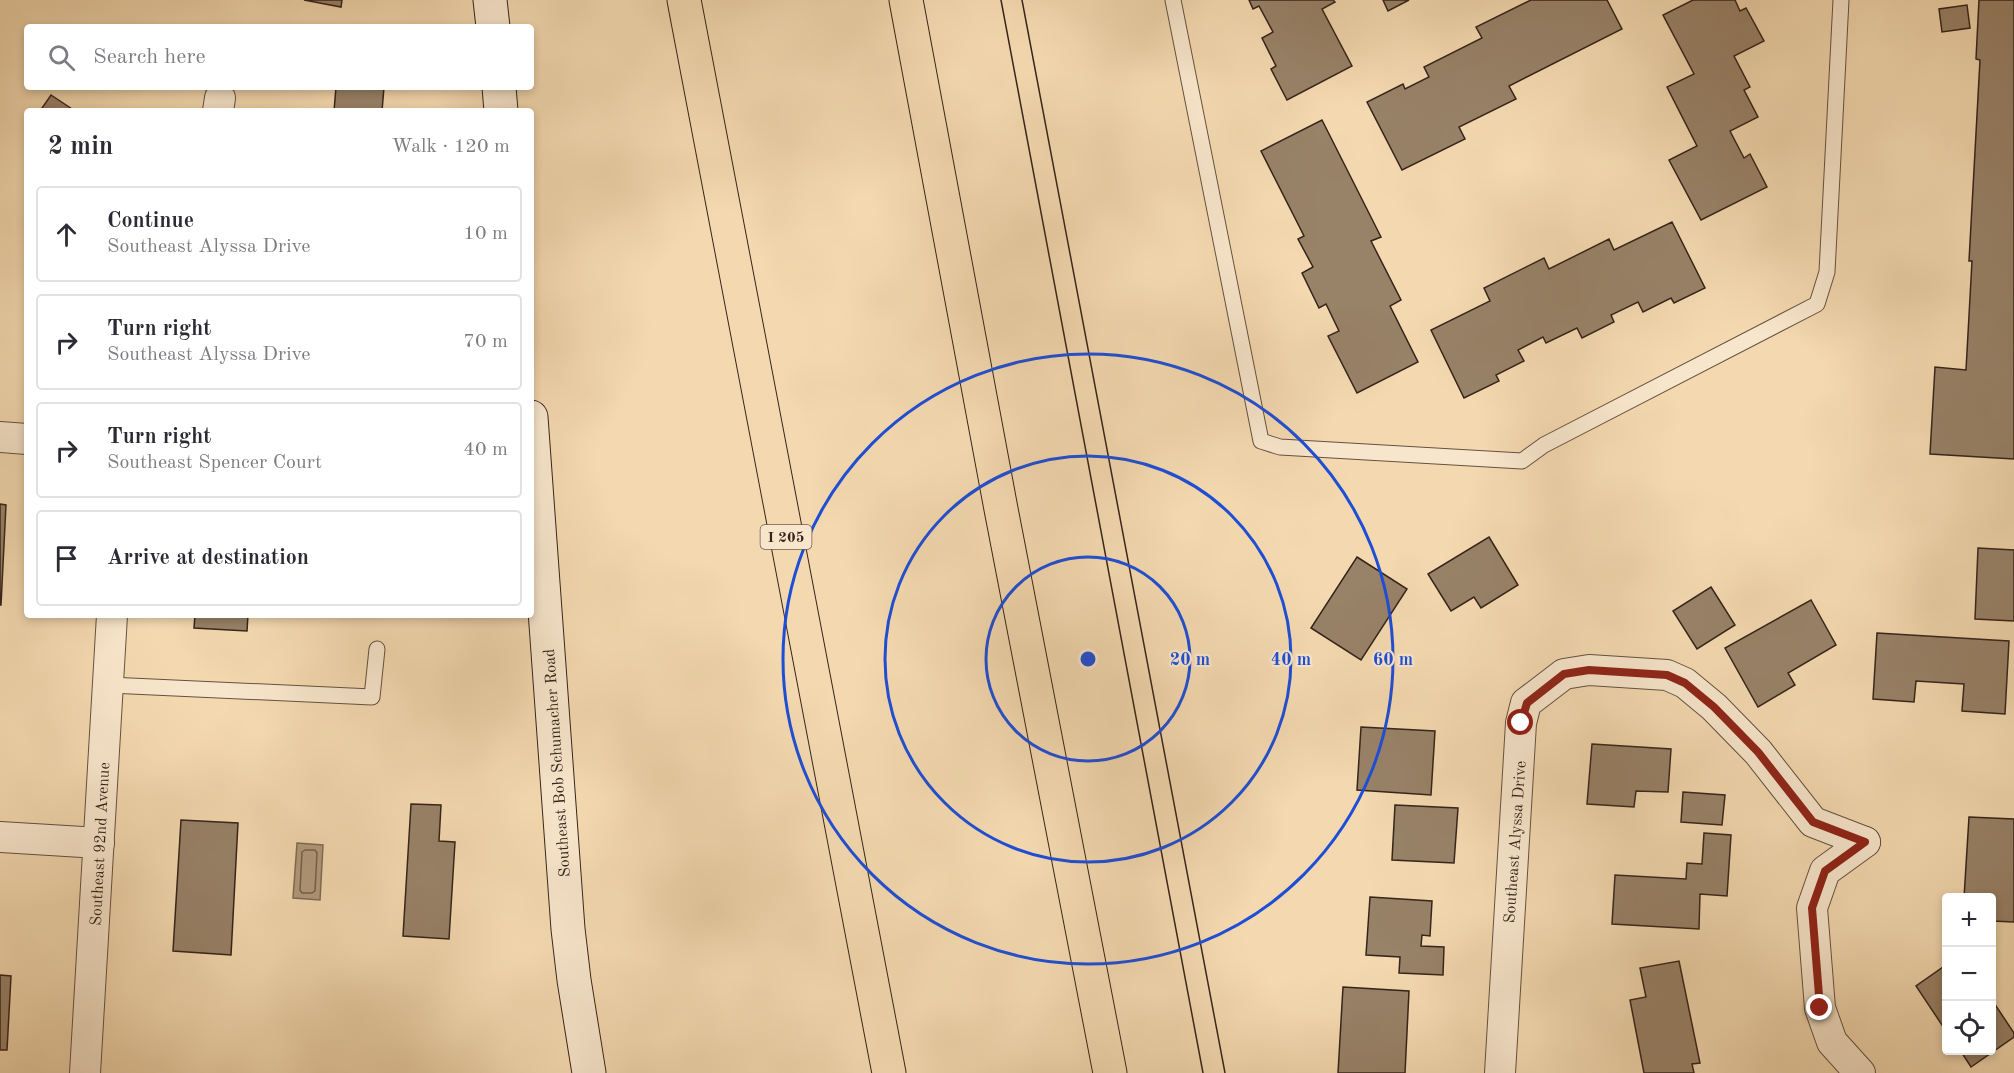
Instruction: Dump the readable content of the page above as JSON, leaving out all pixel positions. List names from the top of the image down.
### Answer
{
  "streets": {
    "highway": ["I 205"],
    "main road": ["Southeast Bob Schumacher Road"],
    "street": ["Southeast Alyssa Drive", "Southeast 92nd Avenue"]
  },
  "page": {
    "search": "Search here",
    "heading": ["2 min", "Walk · 120 m"],
    "list": [
      ["Continue", "Southeast Alyssa Drive", "10 m"],
      ["Turn right", "Southeast Alyssa Drive", "70 m"],
      ["Turn right", "Southeast Spencer Court", "40 m"],
      "Arrive at destination"
    ],
    "map_buttons": ["+", "−"]
  },
  "rings": ["20 m", "40 m", "60 m"]
}
